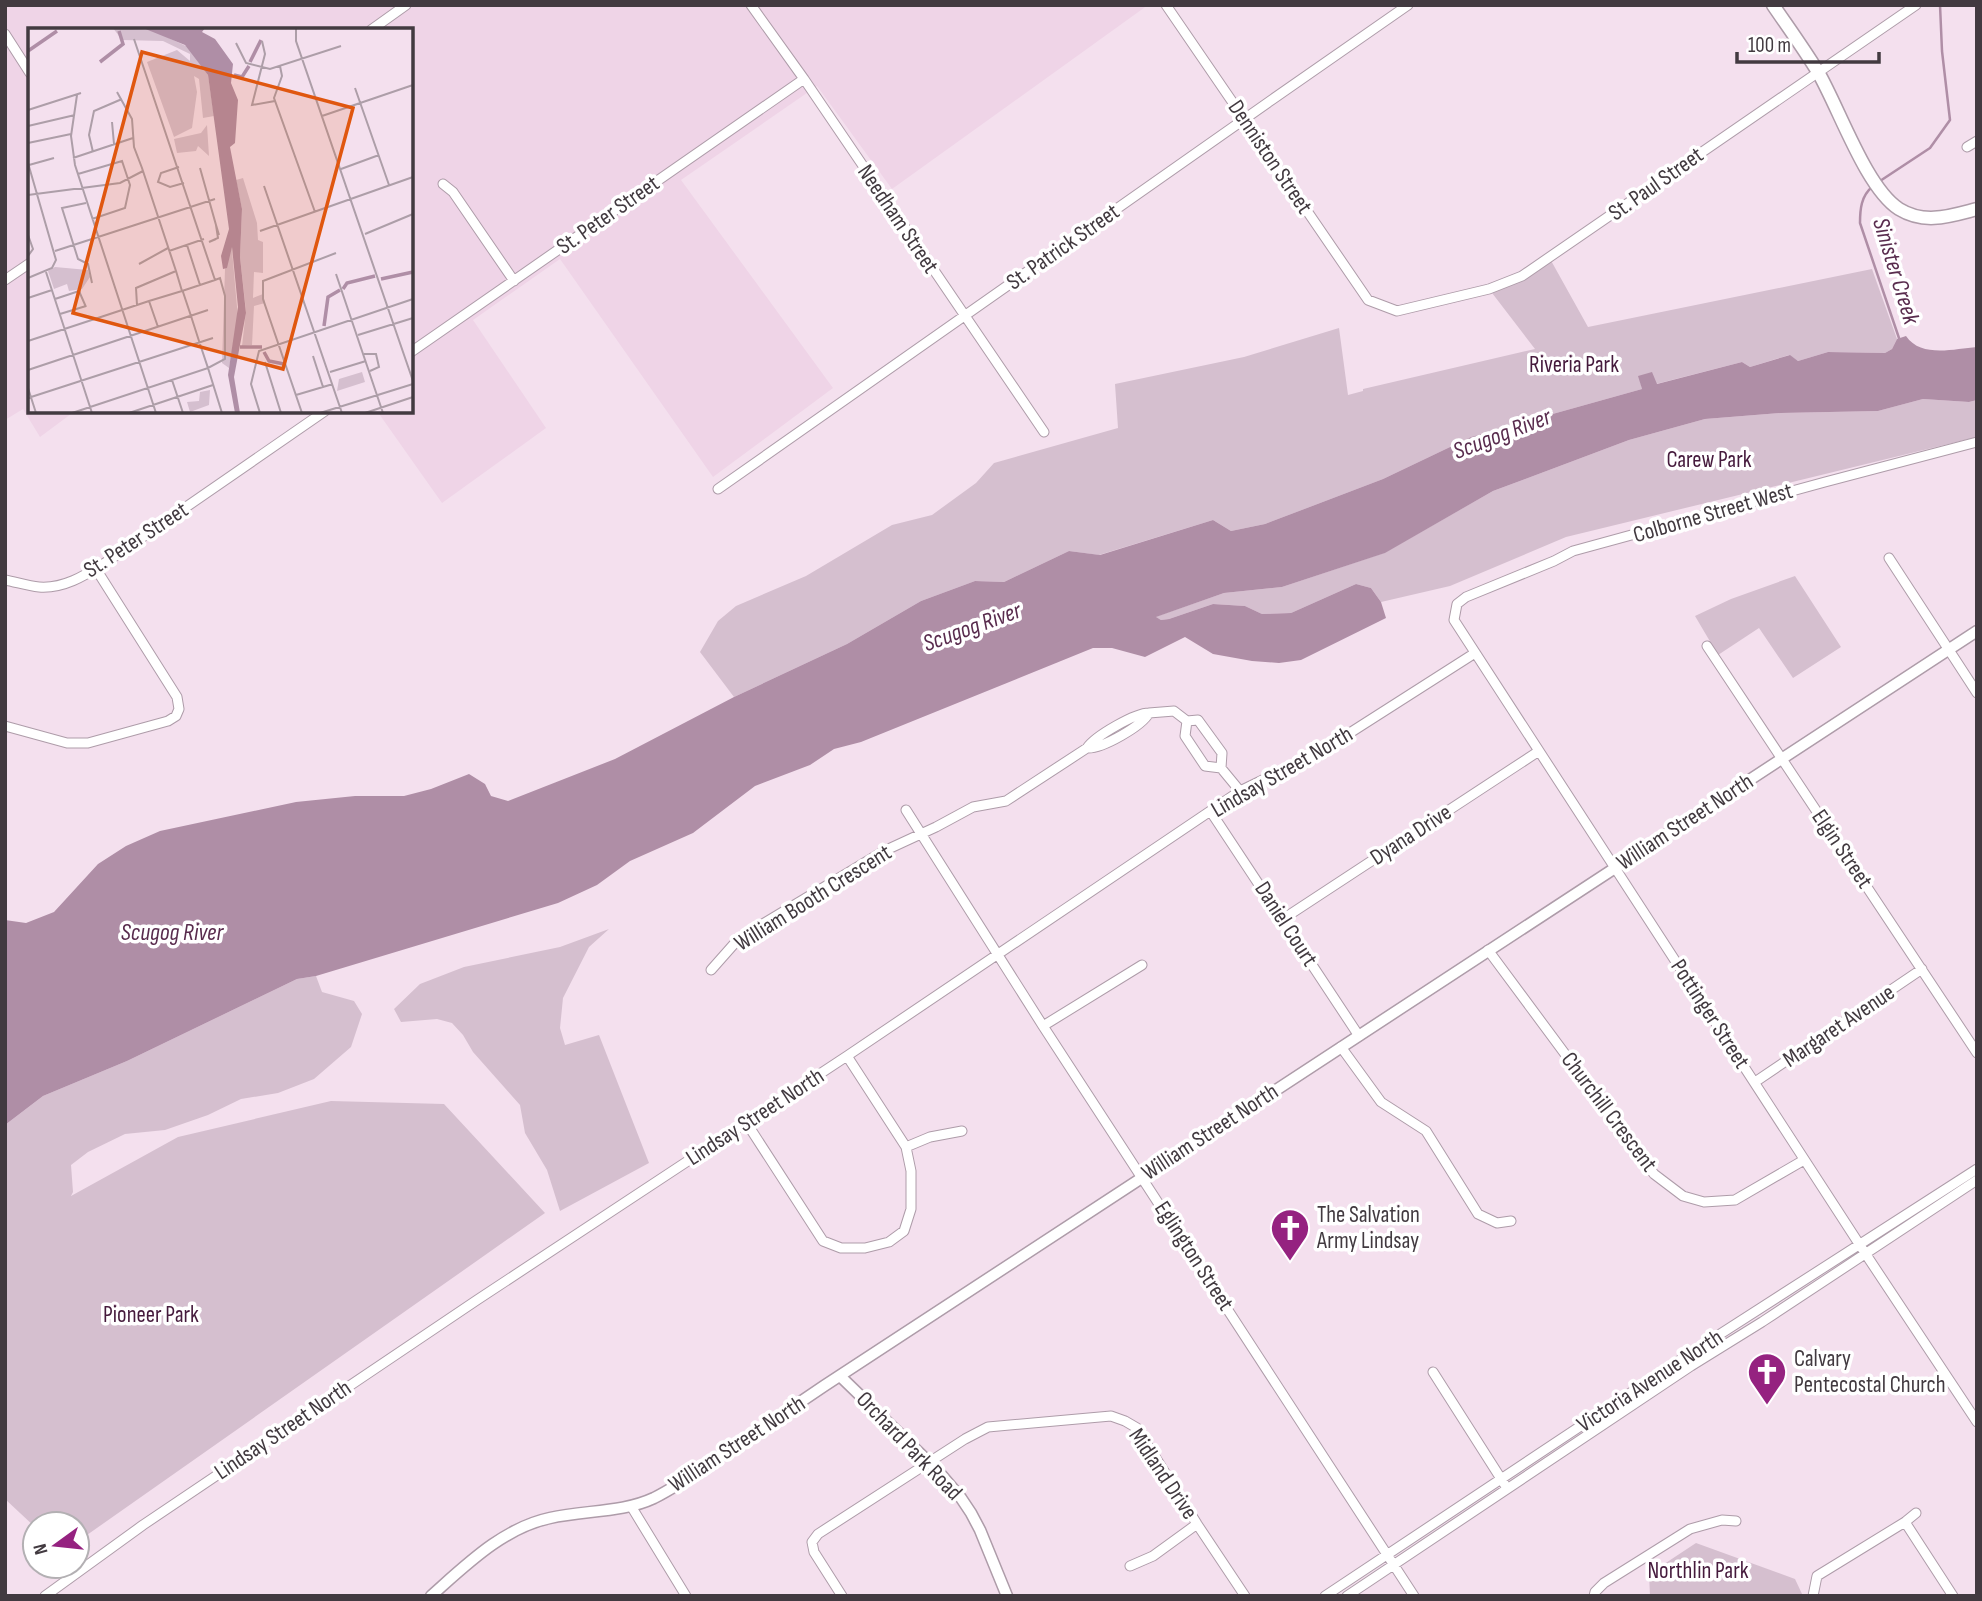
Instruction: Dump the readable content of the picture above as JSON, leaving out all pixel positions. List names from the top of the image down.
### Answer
{
  "streets": {
    "street": [
      "Denniston Street",
      "St. Paul Street",
      "St. Peter Street",
      "Needham Street",
      "St. Patrick Street",
      "Colborne Street West",
      "Lindsay Street North",
      "William Street North",
      "Dyana Drive",
      "Elgin Street",
      "William Booth Crescent",
      "Daniel Court",
      "Pottinger Street",
      "Margaret Avenue",
      "Churchill Crescent",
      "Eglington Street",
      "Victoria Avenue North",
      "Orchard Park Road",
      "Midland Drive"
    ]
  },
  "crossings": [
    ["Denniston Street", "St. Paul Street"],
    ["Denniston Street", "St. Patrick Street"],
    ["St. Peter Street", "Needham Street"],
    ["Needham Street", "St. Patrick Street"],
    ["Colborne Street West", "Pottinger Street"],
    ["Lindsay Street North", "Daniel Court"],
    ["Lindsay Street North", "Pottinger Street"],
    ["Lindsay Street North", "Eglington Street"],
    ["William Street North", "Elgin Street"],
    ["William Street North", "Daniel Court"],
    ["William Street North", "Pottinger Street"],
    ["William Street North", "Churchill Crescent"],
    ["William Street North", "Eglington Street"],
    ["William Street North", "Orchard Park Road"],
    ["Dyana Drive", "Daniel Court"],
    ["Dyana Drive", "Pottinger Street"],
    ["Elgin Street", "Margaret Avenue"],
    ["William Booth Crescent", "Eglington Street"],
    ["Pottinger Street", "Margaret Avenue"],
    ["Pottinger Street", "Churchill Crescent"],
    ["Pottinger Street", "Victoria Avenue North"],
    ["Eglington Street", "Victoria Avenue North"],
    ["Orchard Park Road", "Midland Drive"]
  ],
  "water": ["Sinister Creek", "Scugog River"],
  "parks": [
    "Riveria Park",
    "Carew Park",
    "Pioneer Park",
    "Northlin Park"
  ],
  "places": {
    "church": ["The Salvation Army Lindsay", "Calvary Pentecostal Church"]
  },
  "scale_bar": "100 m",
  "north": "left"
}
